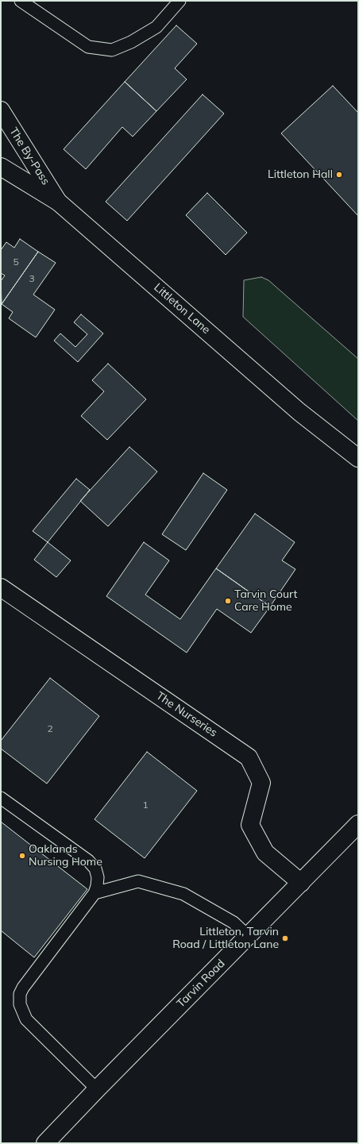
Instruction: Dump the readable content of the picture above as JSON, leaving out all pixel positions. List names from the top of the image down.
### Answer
{
  "streets": {
    "main road": [
      "The By-Pass",
      "Littleton Lane",
      "The Nurseries",
      "Tarvin Road"
    ]
  },
  "crossings": [
    ["The By-Pass", "Littleton Lane"],
    ["The Nurseries", "Tarvin Road"]
  ],
  "places": [
    "Littleton Hall",
    "Tarvin Court Care Home",
    "Oaklands Nursing Home",
    "Littleton, Tarvin Road / Littleton Lane"
  ],
  "house_numbers": [
    "5",
    "3",
    "2",
    "1"
  ]
}
